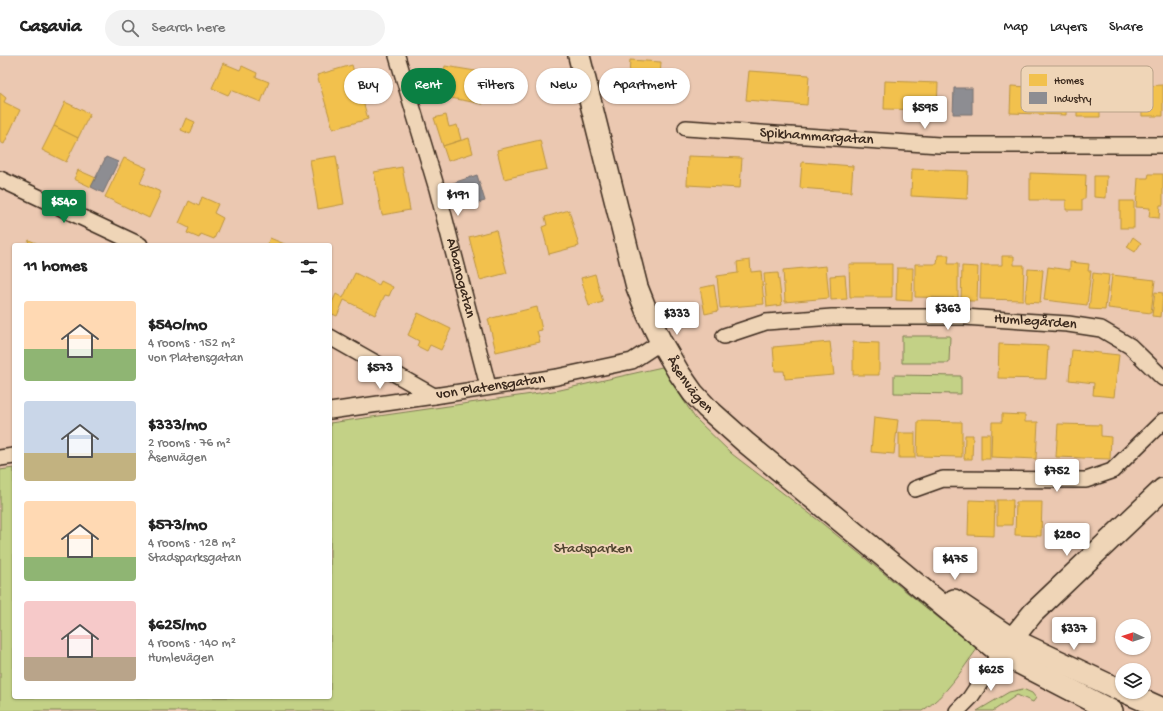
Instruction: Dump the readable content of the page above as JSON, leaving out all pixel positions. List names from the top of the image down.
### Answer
{
  "streets": {
    "street": [
      "Spikhammargatan",
      "Albanogatan",
      "Humlegården",
      "Åsenvägen",
      "von Platensgatan"
    ]
  },
  "crossings": [
    ["Albanogatan", "von Platensgatan"],
    ["Åsenvägen", "von Platensgatan"]
  ],
  "parks": ["Stadsparken"],
  "legend": ["Homes", "Industry"],
  "north": "left",
  "page": {
    "header": "Casavia",
    "search": "Search here",
    "nav": ["Map", "Layers", "Share"],
    "chip": [
      "Buy",
      "Rent",
      "Filters",
      "New",
      "Apartment"
    ],
    "price": [
      "$595",
      "$191",
      "$540",
      "$363",
      "$333",
      "$573",
      "$752",
      "$280",
      "$475",
      "$337",
      "$625"
    ],
    "heading": "11 homes",
    "list": [
      {
        "name": "$540/mo",
        "note": "4 rooms · 152 m² · von Platensgatan"
      },
      {
        "name": "$333/mo",
        "note": "2 rooms · 76 m² · Åsenvägen"
      },
      {
        "name": "$573/mo",
        "note": "4 rooms · 128 m² · Stadsparksgatan"
      },
      {
        "name": "$625/mo",
        "note": "4 rooms · 140 m² · Humlevägen"
      }
    ]
  }
}
